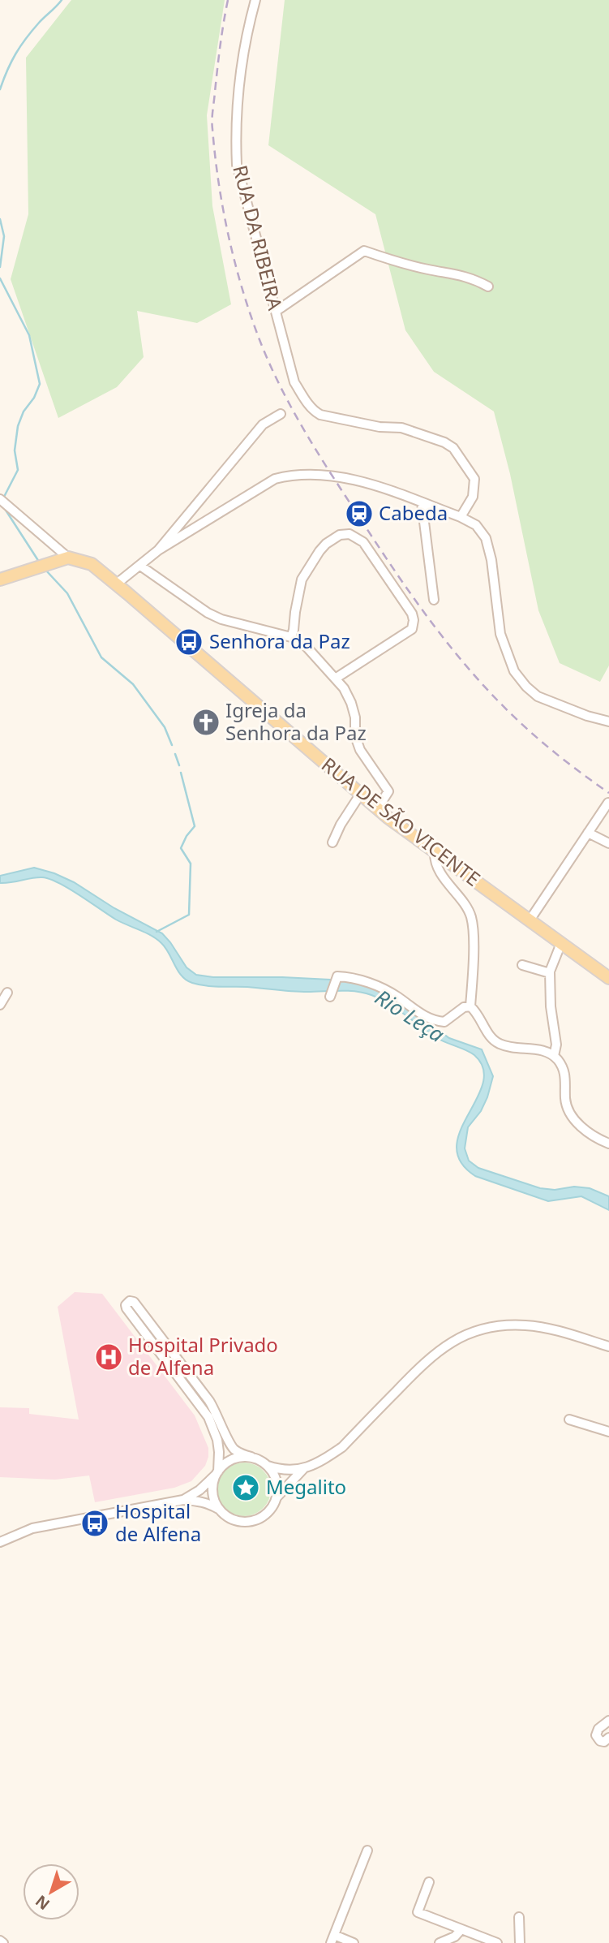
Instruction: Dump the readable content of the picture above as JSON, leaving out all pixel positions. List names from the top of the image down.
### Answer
{
  "streets": {
    "main road": ["RUA DE SÃO VICENTE"],
    "street": ["RUA DA RIBEIRA"]
  },
  "water": ["Rio Leça"],
  "places": {
    "station": ["Cabeda"],
    "bus stop": ["Senhora da Paz", "Hospital de Alfena"],
    "church": ["Igreja da Senhora da Paz"],
    "hospital": ["Hospital Privado de Alfena"],
    "place": ["Megalito"]
  },
  "north": "bottom left"
}
